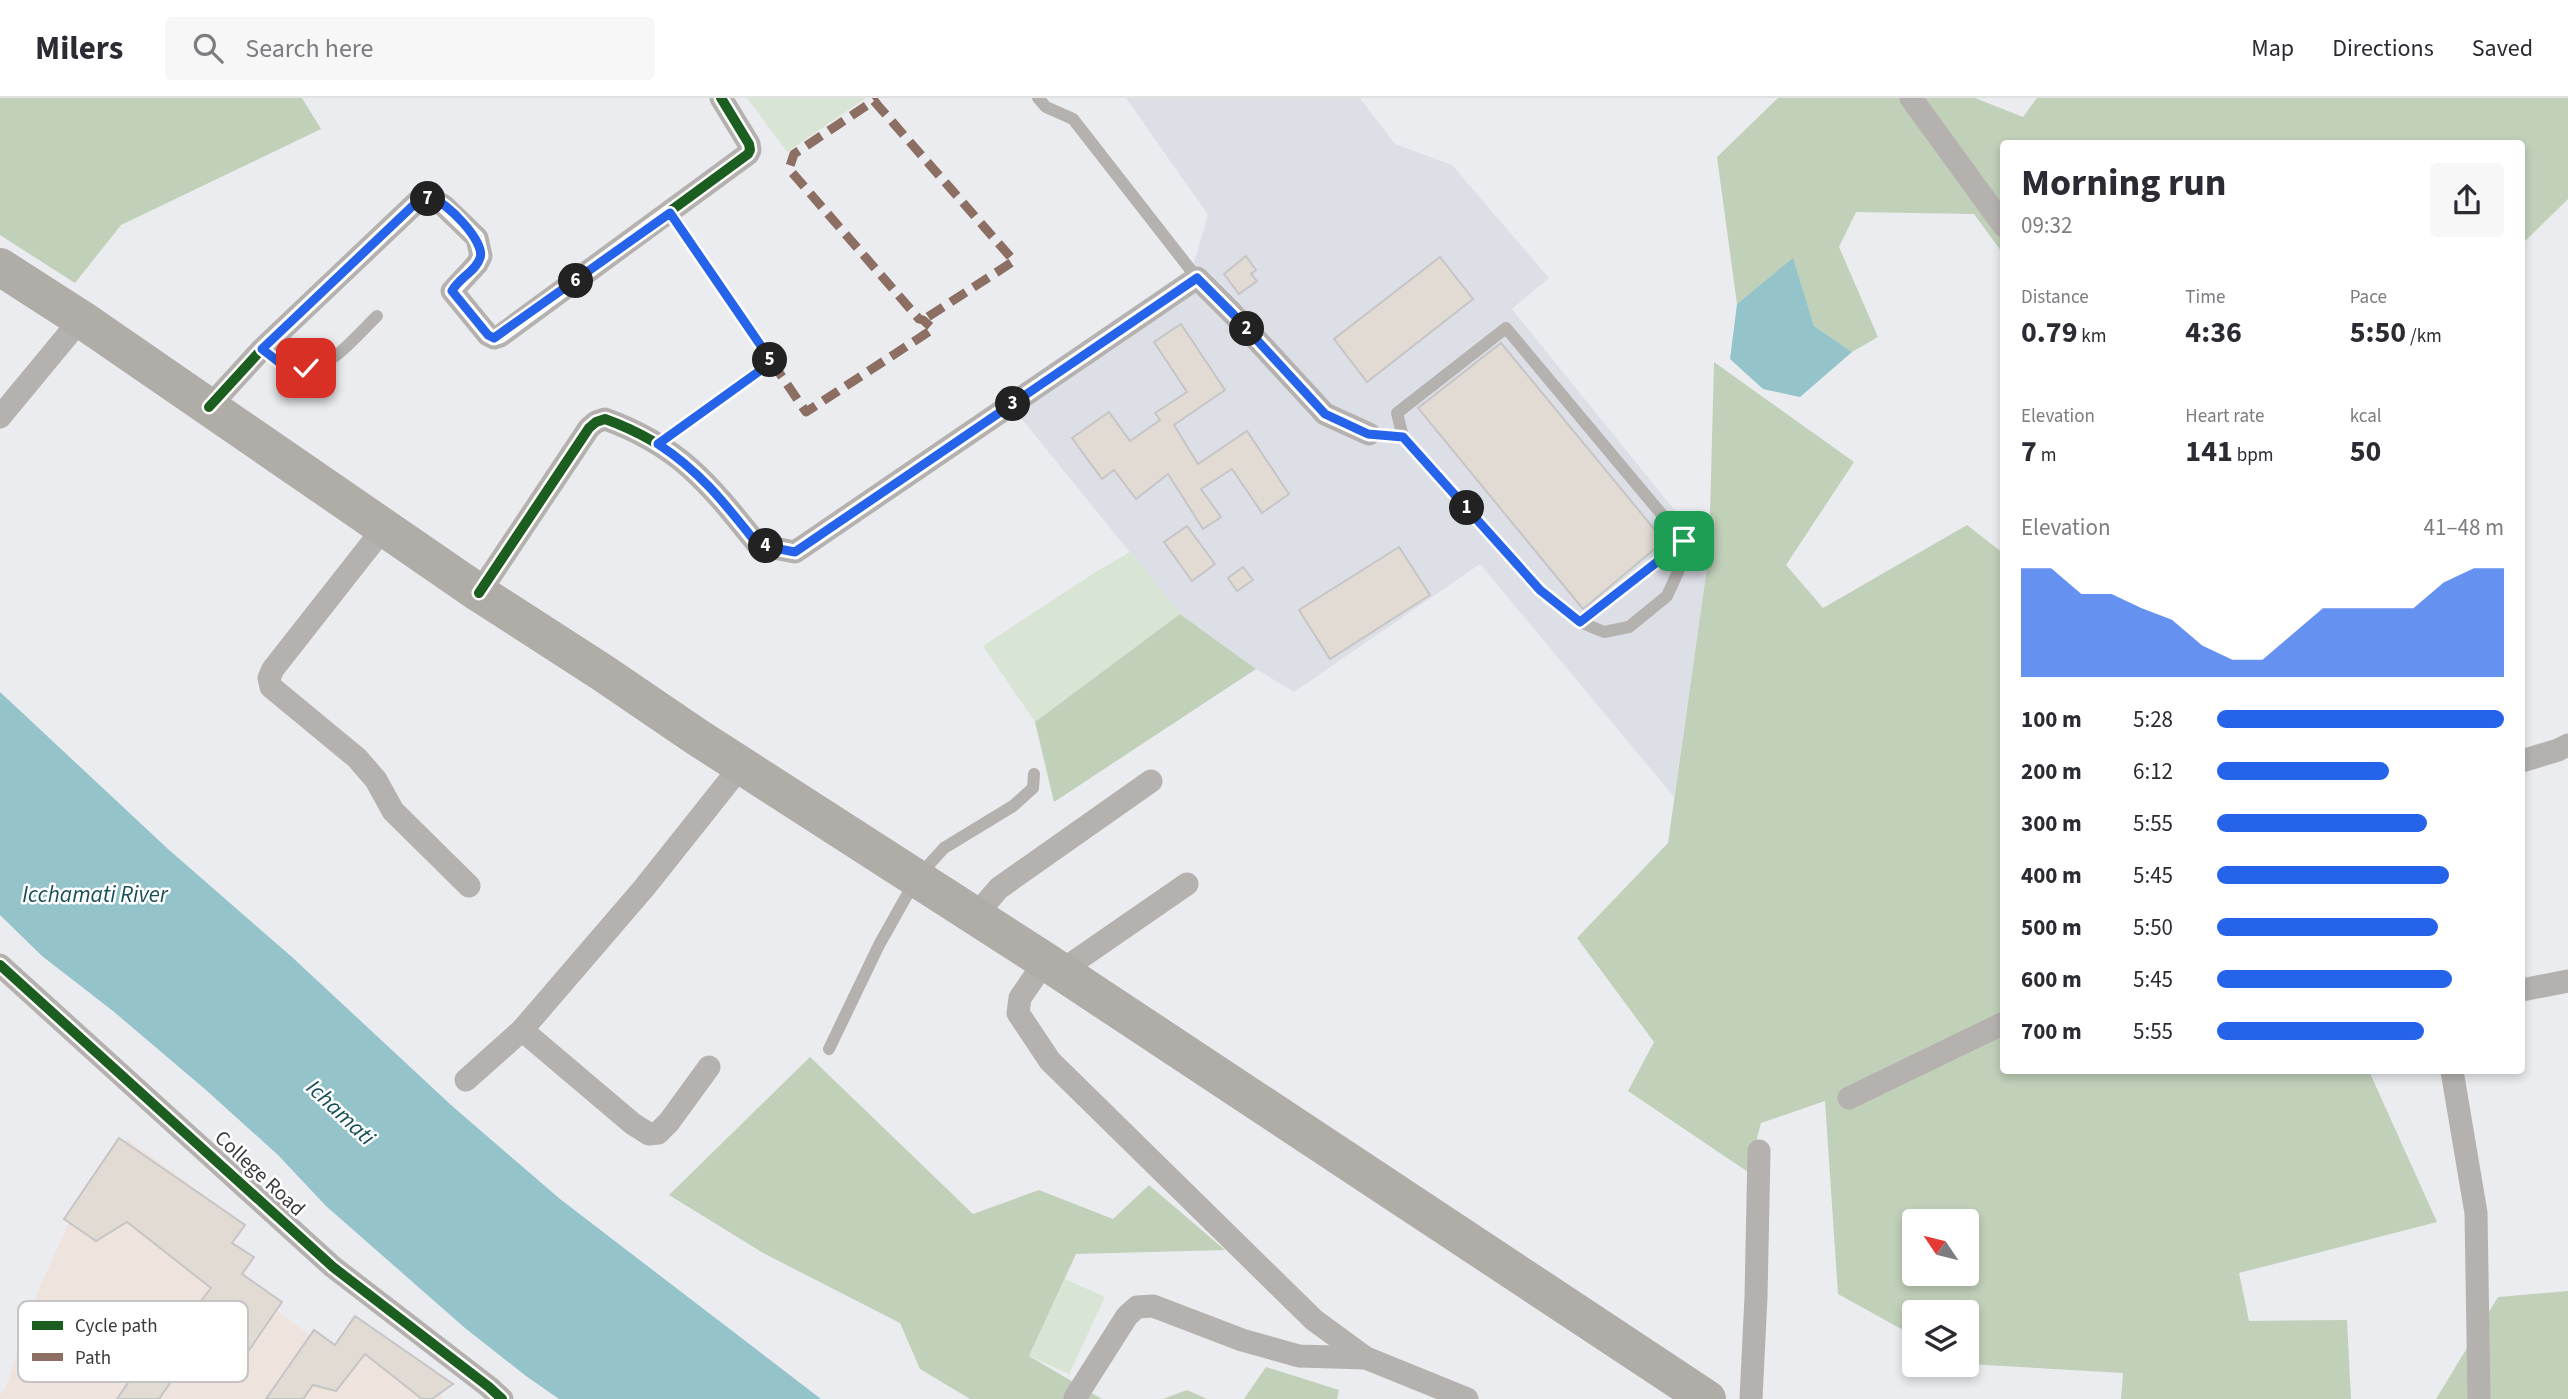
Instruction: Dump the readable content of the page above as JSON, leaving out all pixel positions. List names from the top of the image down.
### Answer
{
  "streets": {
    "street": ["College Road"]
  },
  "water": ["Icchamati River", "Ichamati"],
  "legend": ["Cycle path", "Path"],
  "north": "top left",
  "page": {
    "header": "Milers",
    "search": "Search here",
    "nav": ["Map", "Directions", "Saved"],
    "heading": ["Morning run", "09:32"],
    "pins": [
      "7",
      "6",
      "2",
      "5",
      "3",
      "1",
      "4"
    ],
    "stats": [
      ["Distance", "0.79 km"],
      ["Time", "4:36"],
      ["Pace", "5:50 /km"],
      ["Elevation", "7 m"],
      ["Heart rate", "141 bpm"],
      ["kcal", "50"]
    ],
    "chart": ["Elevation", "41–48 m"],
    "list": [
      {
        "name": "100 m",
        "note": "5:28"
      },
      {
        "name": "200 m",
        "note": "6:12"
      },
      {
        "name": "300 m",
        "note": "5:55"
      },
      {
        "name": "400 m",
        "note": "5:45"
      },
      {
        "name": "500 m",
        "note": "5:50"
      },
      {
        "name": "600 m",
        "note": "5:45"
      },
      {
        "name": "700 m",
        "note": "5:55"
      }
    ]
  }
}
